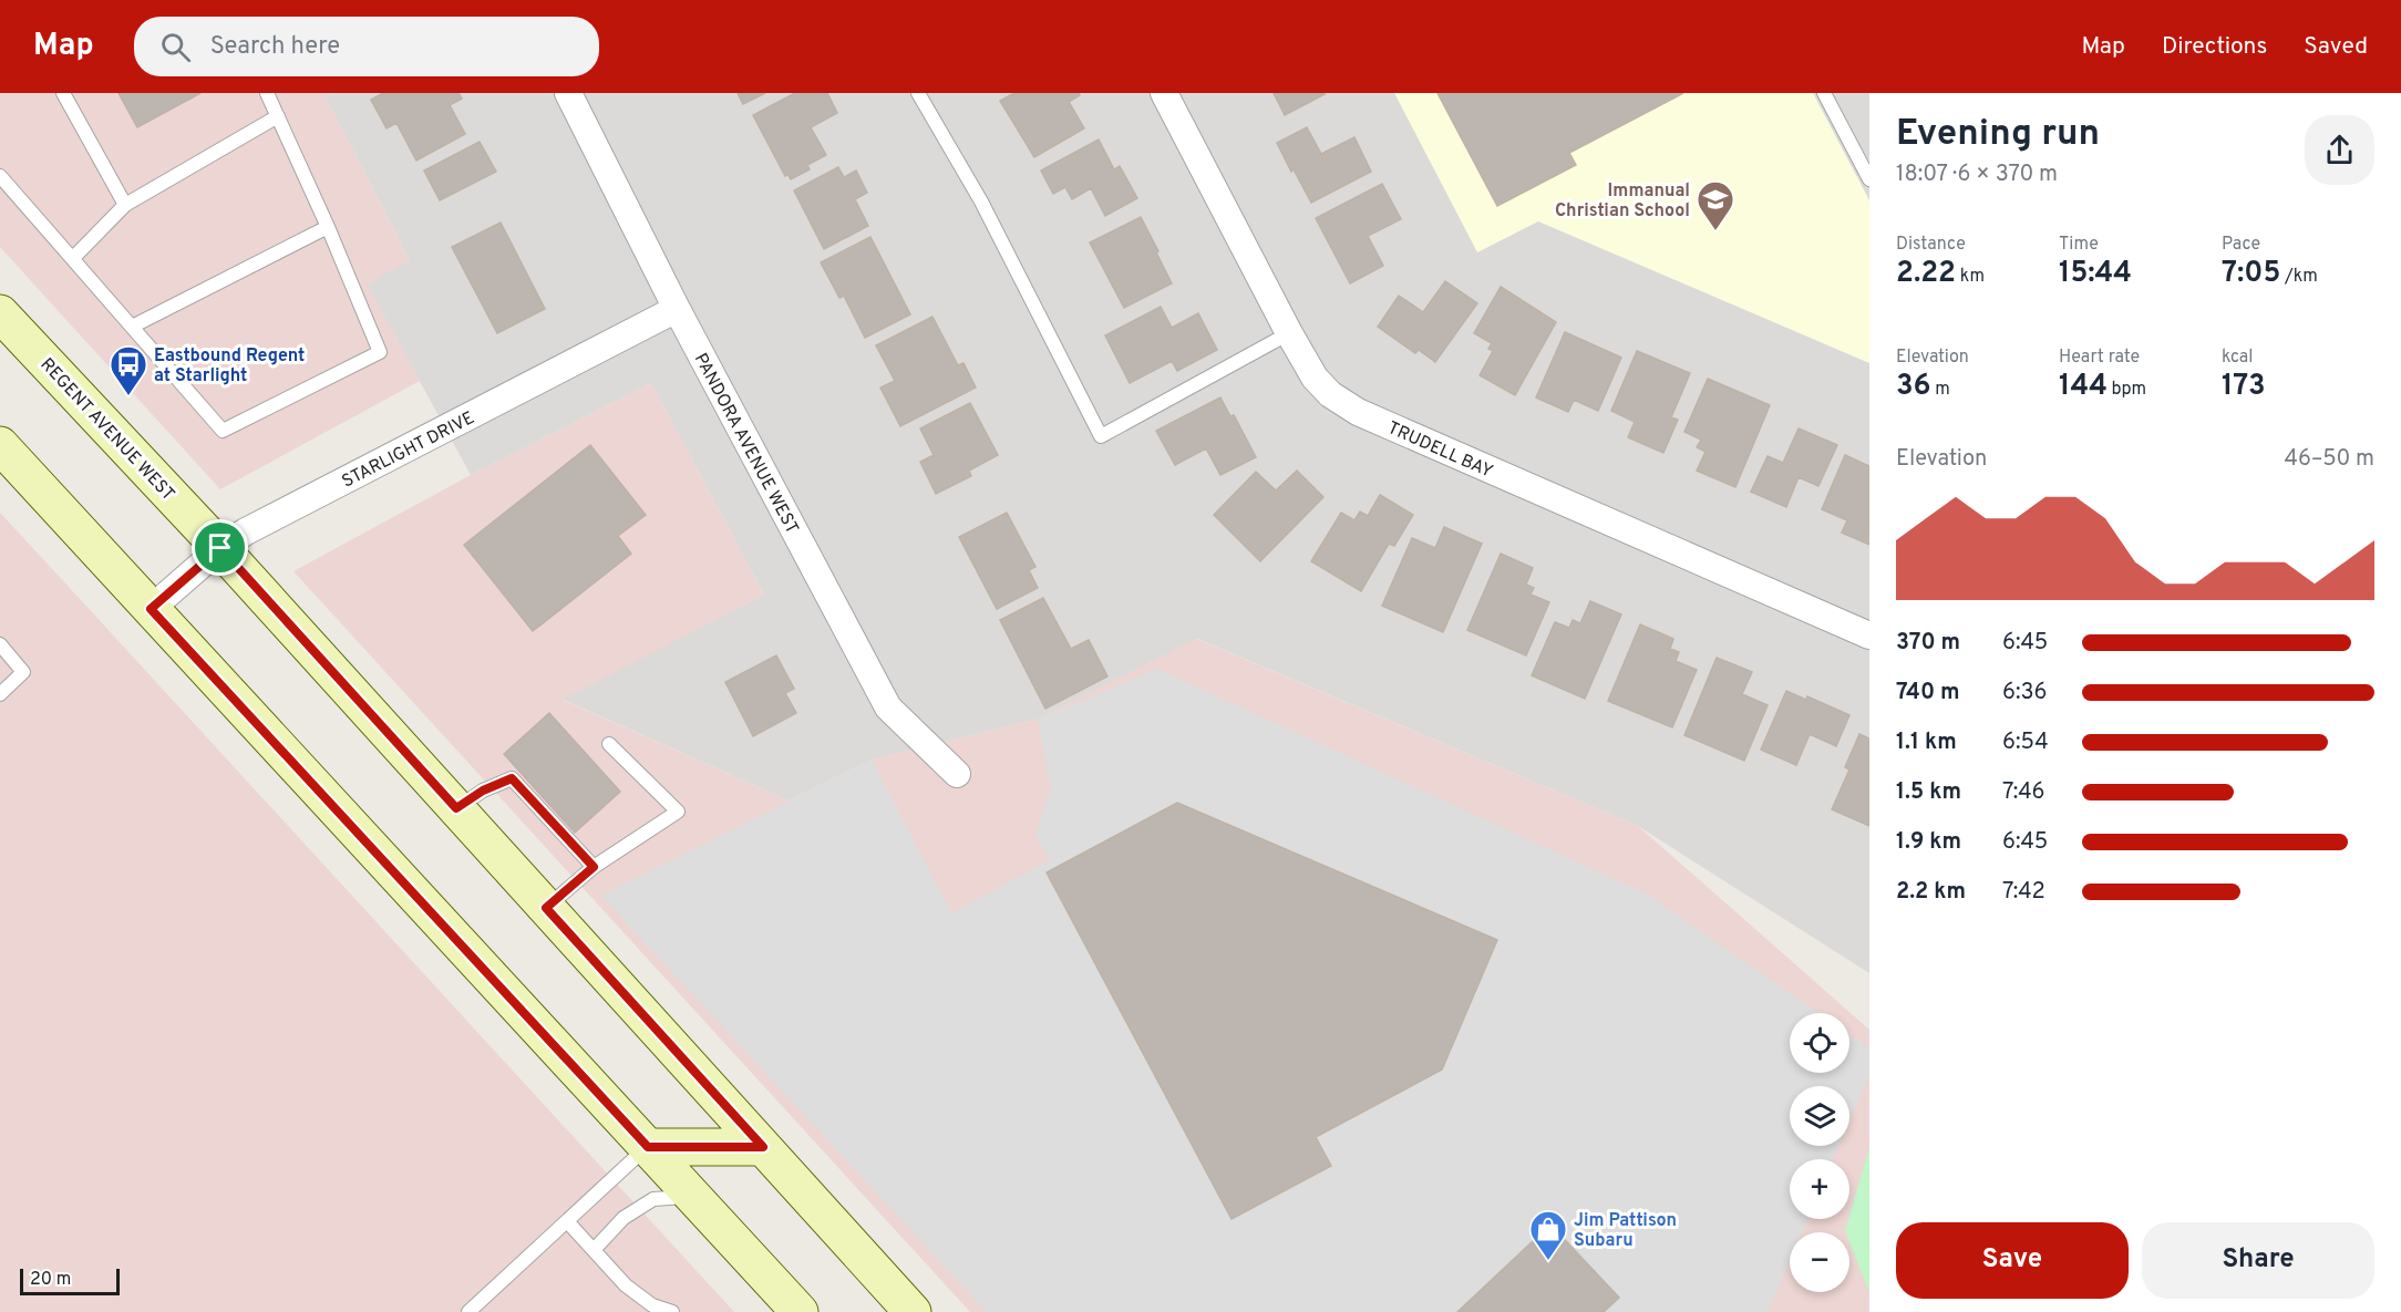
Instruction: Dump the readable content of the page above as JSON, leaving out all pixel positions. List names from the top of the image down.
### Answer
{
  "streets": {
    "main road": ["REGENT AVENUE WEST"],
    "street": ["PANDORA AVENUE WEST", "STARLIGHT DRIVE", "TRUDELL BAY"]
  },
  "crossings": [
    ["REGENT AVENUE WEST", "STARLIGHT DRIVE"],
    ["PANDORA AVENUE WEST", "STARLIGHT DRIVE"]
  ],
  "places": {
    "school or university": ["Immanual Christian School"],
    "bus stop": ["Eastbound Regent at Starlight"],
    "shop": ["Jim Pattison Subaru"]
  },
  "scale_bar": "20 m",
  "page": {
    "header": "Map",
    "search": "Search here",
    "nav": ["Map", "Directions", "Saved"],
    "heading": ["Evening run", "18:07 · 6 × 370 m"],
    "stats": [
      ["Distance", "2.22 km"],
      ["Time", "15:44"],
      ["Pace", "7:05 /km"],
      ["Elevation", "36 m"],
      ["Heart rate", "144 bpm"],
      ["kcal", "173"]
    ],
    "chart": ["Elevation", "46–50 m"],
    "list": [
      {
        "name": "370 m",
        "note": "6:45"
      },
      {
        "name": "740 m",
        "note": "6:36"
      },
      {
        "name": "1.1 km",
        "note": "6:54"
      },
      {
        "name": "1.5 km",
        "note": "7:46"
      },
      {
        "name": "1.9 km",
        "note": "6:45"
      },
      {
        "name": "2.2 km",
        "note": "7:42"
      }
    ],
    "map_buttons": ["+", "−"],
    "buttons": ["Save", "Share"],
    "scale": "20 m"
  }
}
